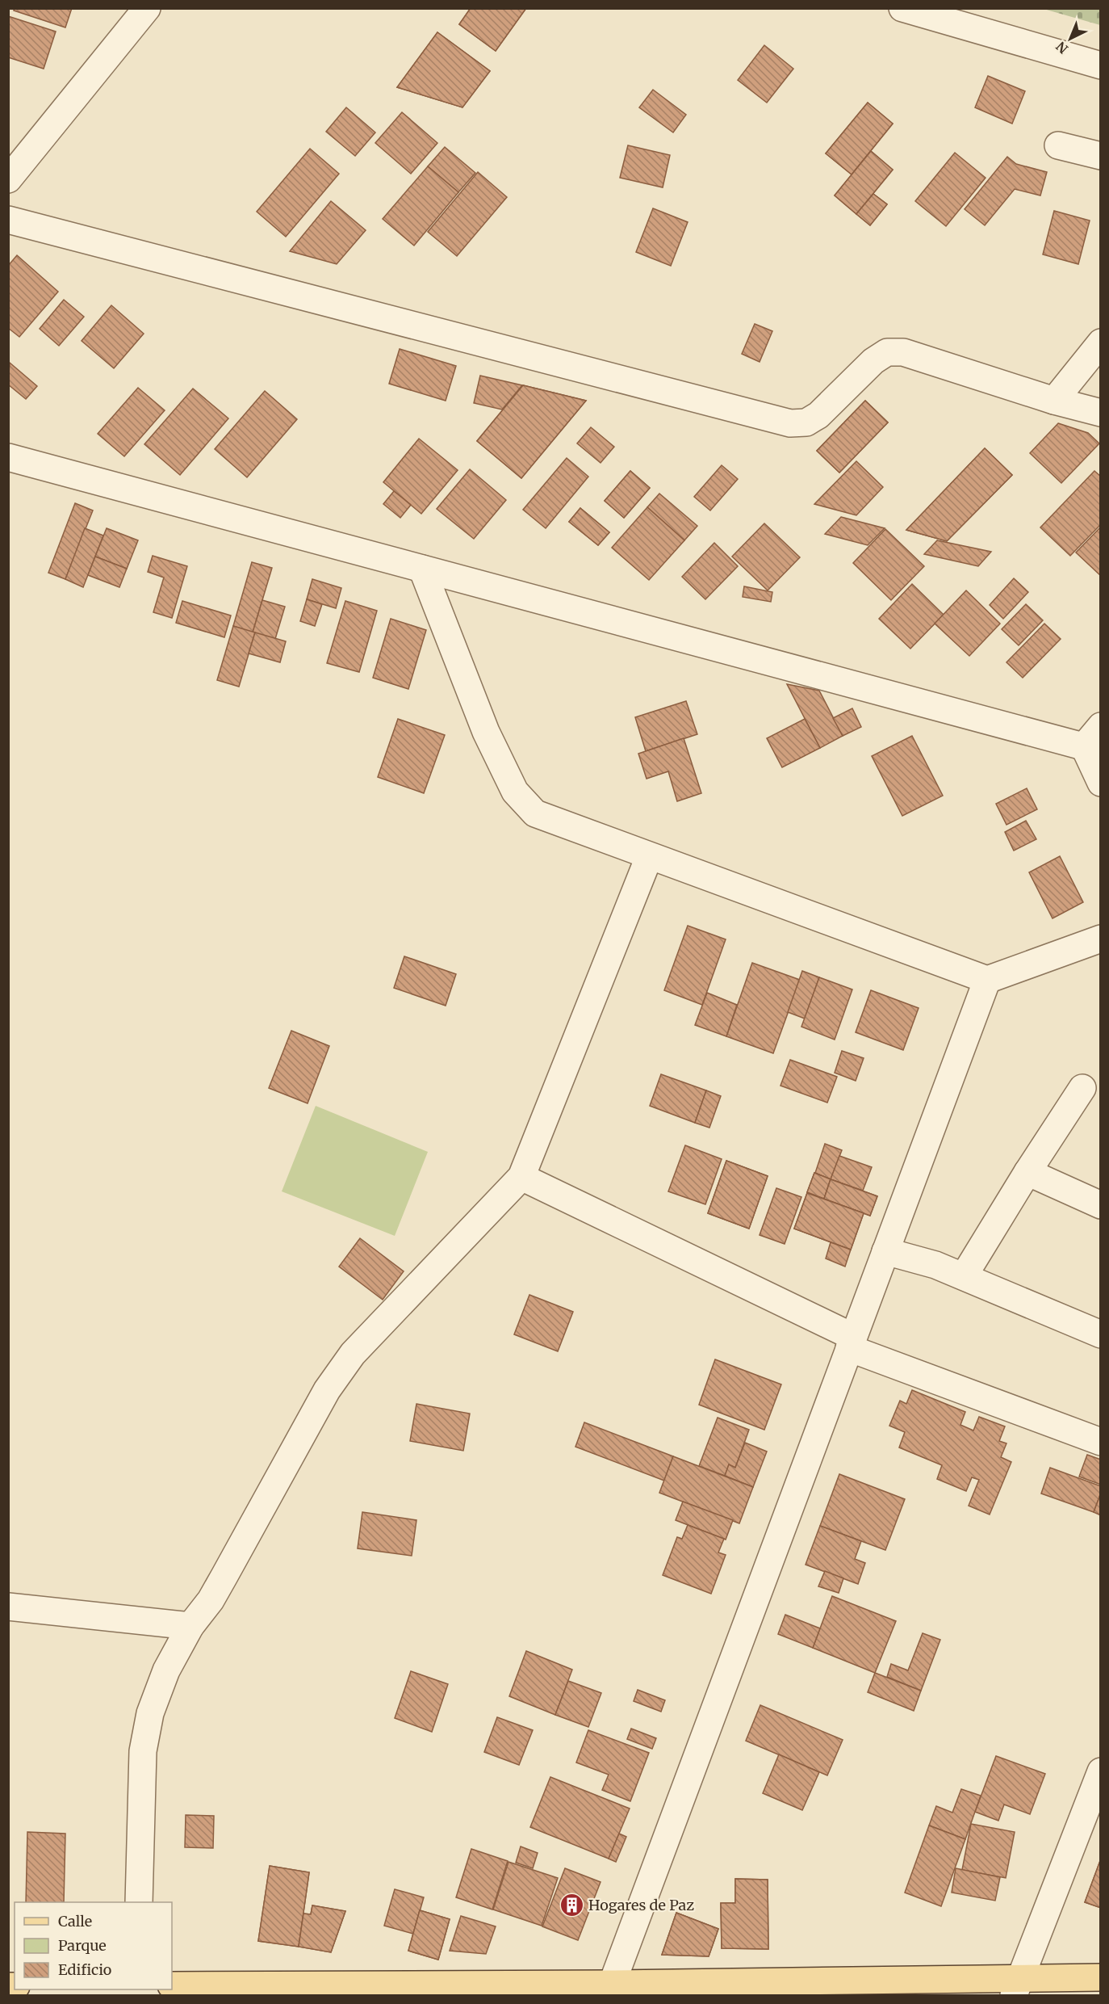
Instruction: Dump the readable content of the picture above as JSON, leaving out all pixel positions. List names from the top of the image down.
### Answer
{
  "places": {
    "building": ["Hogares de Paz"]
  },
  "legend": ["Calle", "Parque", "Edificio"],
  "north": "bottom left"
}
